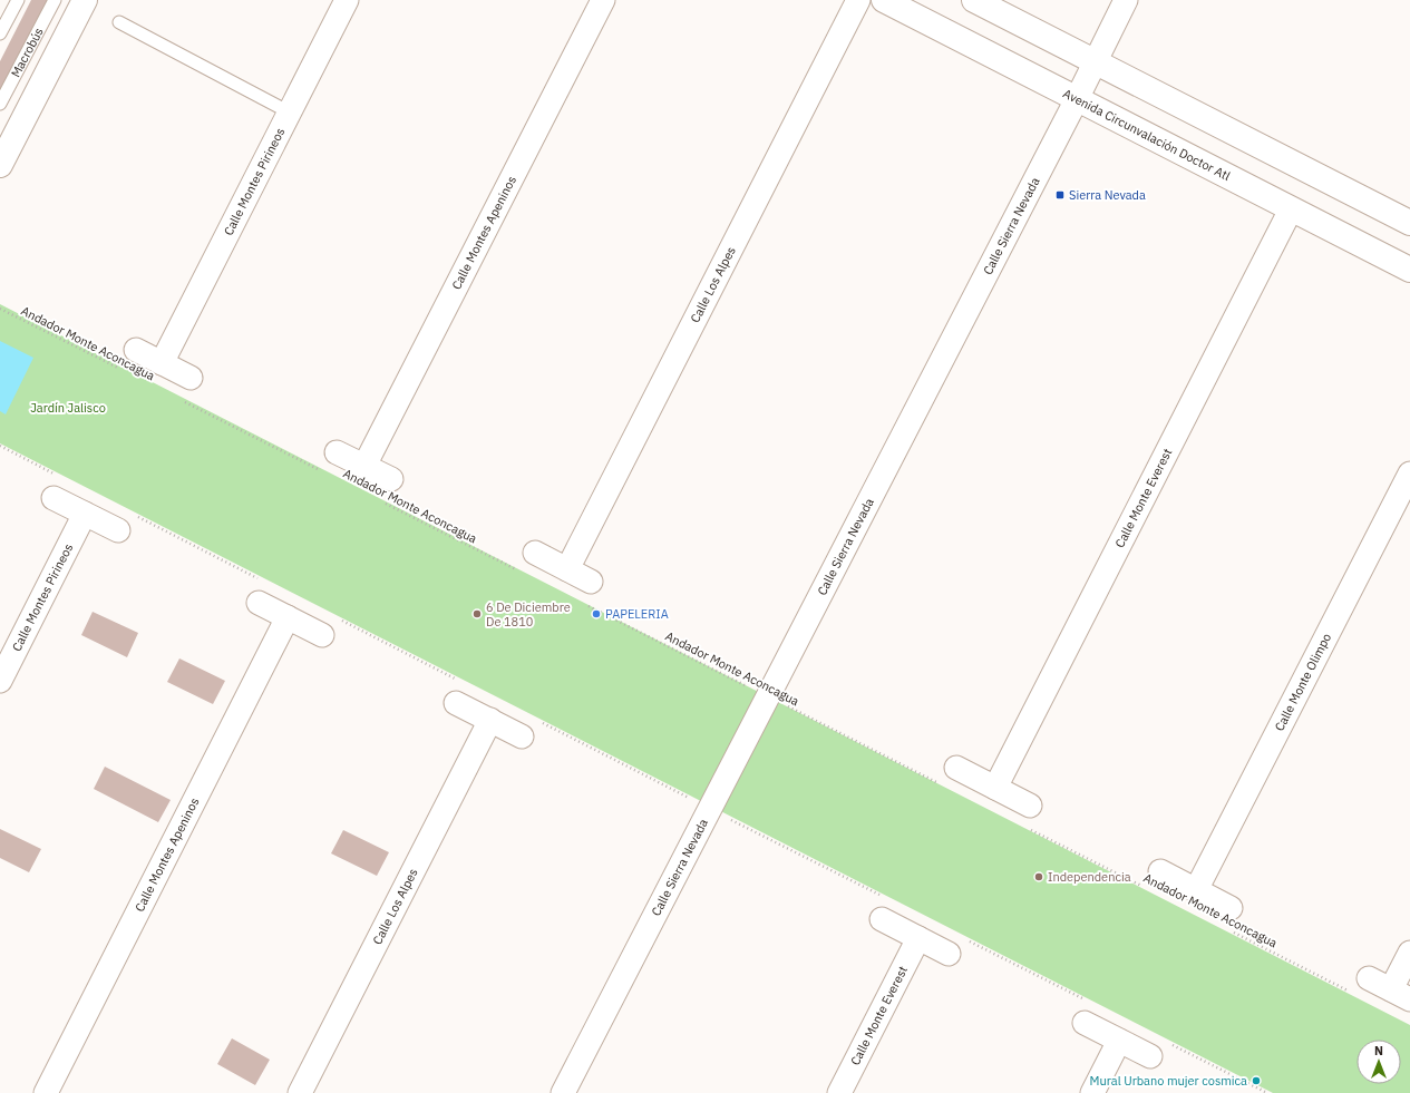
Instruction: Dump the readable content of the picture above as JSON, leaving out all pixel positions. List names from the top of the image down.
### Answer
{
  "streets": {
    "main road": ["Avenida Circunvalación Doctor Atl"],
    "street": [
      "Calle Montes Pirineos",
      "Calle Sierra Nevada",
      "Calle Montes Apeninos",
      "Calle Los Alpes",
      "Calle Monte Everest",
      "Calle Monte Olimpo"
    ],
    "lane": ["Macrobús"],
    "path": ["Andador Monte Aconcagua"]
  },
  "crossings": [
    ["Avenida Circunvalación Doctor Atl", "Calle Sierra Nevada"],
    ["Avenida Circunvalación Doctor Atl", "Calle Monte Everest"],
    ["Calle Sierra Nevada", "Andador Monte Aconcagua"]
  ],
  "parks": ["Jardín Jalisco"],
  "places": {
    "transit": ["Sierra Nevada"],
    "other": [
      "6 De Diciembre De 1810",
      "PAPELERIA",
      "Independencia",
      "Mural Urbano mujer cosmica"
    ]
  },
  "north": "top"
}
